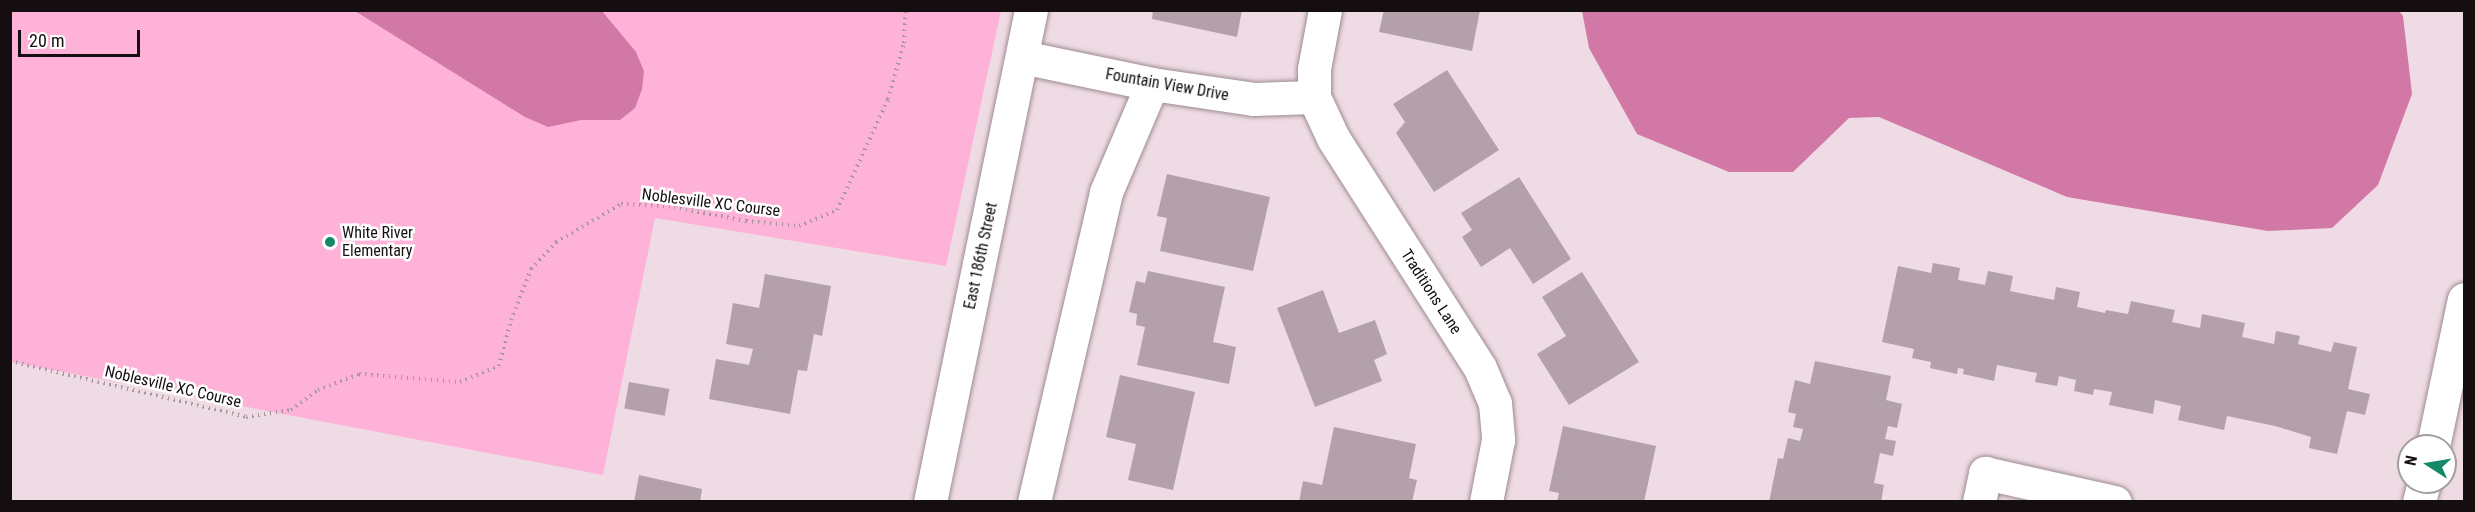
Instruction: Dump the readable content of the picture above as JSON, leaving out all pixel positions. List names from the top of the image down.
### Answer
{
  "streets": {
    "street": ["Fountain View Drive", "East 186th Street", "Traditions Lane"],
    "path": ["Noblesville XC Course"]
  },
  "crossings": [
    ["Fountain View Drive", "East 186th Street"],
    ["Fountain View Drive", "Traditions Lane"]
  ],
  "places": ["White River Elementary"],
  "scale_bar": "20 m",
  "north": "left"
}
